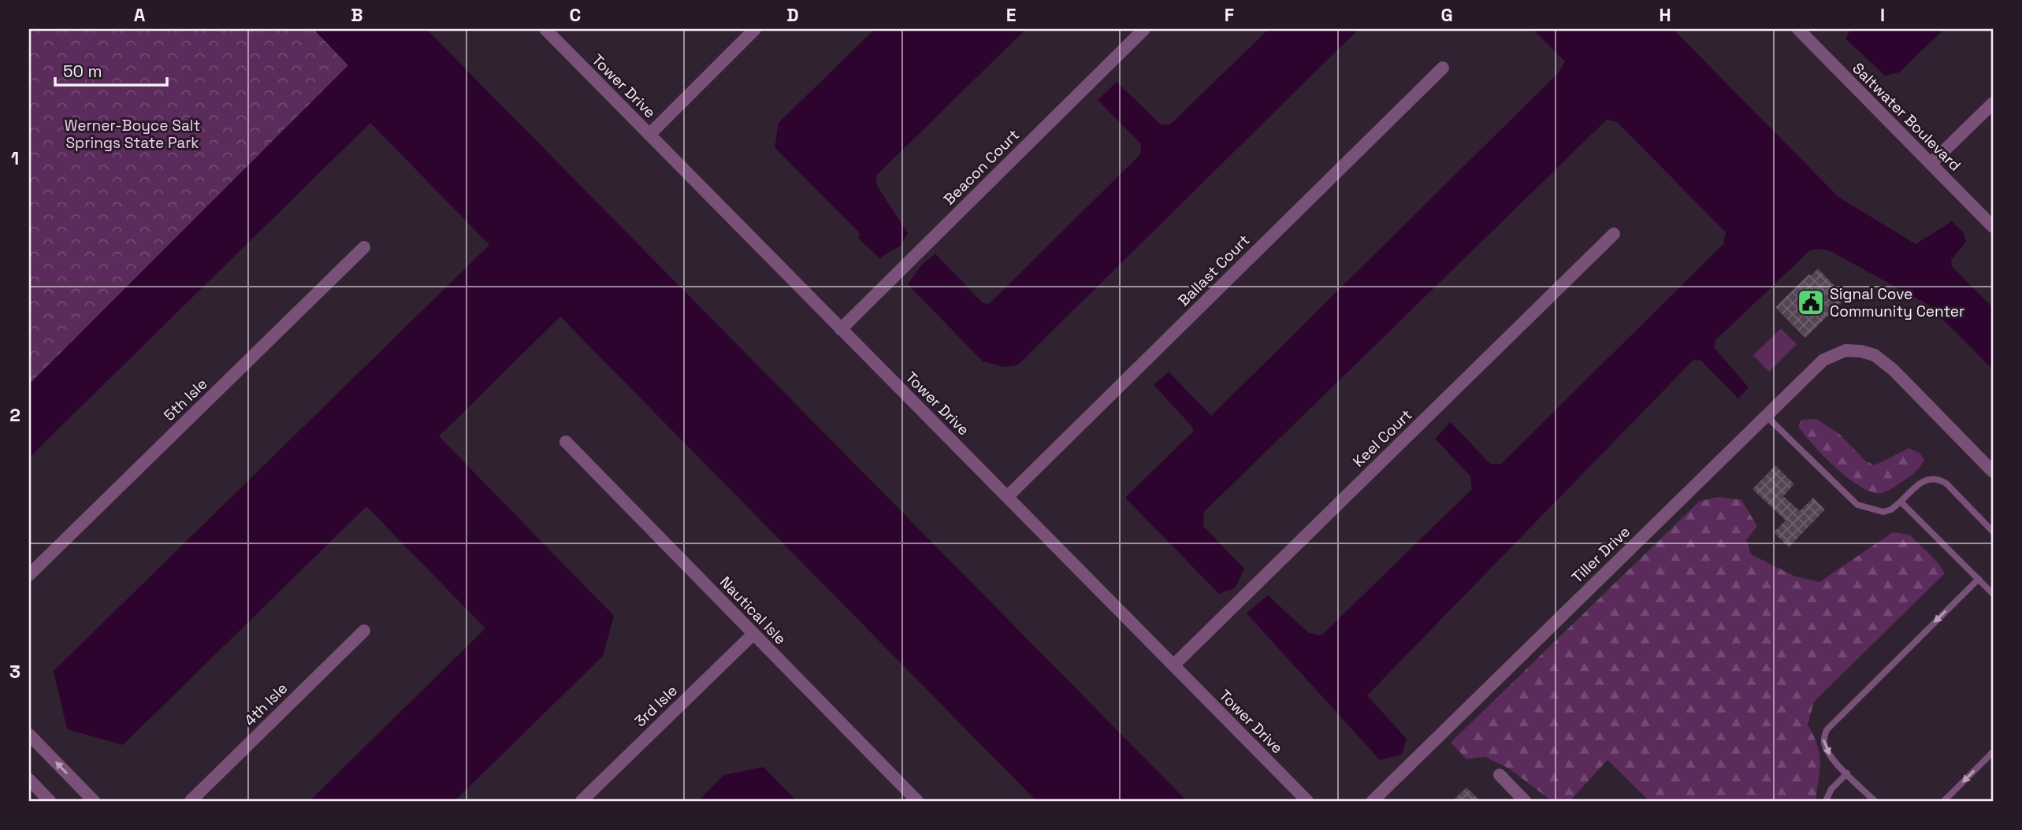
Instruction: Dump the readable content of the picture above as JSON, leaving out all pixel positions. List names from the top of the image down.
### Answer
{
  "streets": {
    "street": [
      "Tower Drive",
      "Saltwater Boulevard",
      "Beacon Court",
      "Ballast Court",
      "5th Isle",
      "Keel Court",
      "Tiller Drive",
      "Nautical Isle",
      "4th Isle",
      "3rd Isle"
    ]
  },
  "crossings": [
    ["Tower Drive", "Beacon Court"],
    ["Tower Drive", "Ballast Court"],
    ["Tower Drive", "Keel Court"],
    ["Nautical Isle", "3rd Isle"]
  ],
  "parks": ["Werner-Boyce Salt Springs State Park"],
  "places": {
    "public building": ["Signal Cove Community Center"]
  },
  "scale_bar": "50 m",
  "grid": {
    "columns": [
      "A",
      "B",
      "C",
      "D",
      "E",
      "F",
      "G",
      "H",
      "I"
    ],
    "rows": ["1", "2", "3"]
  }
}
